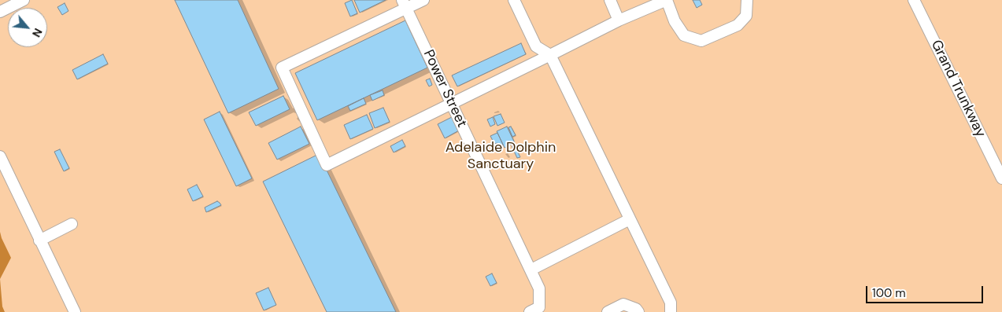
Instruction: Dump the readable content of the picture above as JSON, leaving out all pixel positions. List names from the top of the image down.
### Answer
{
  "streets": {
    "lane": ["Power Street", "Grand Trunkway"]
  },
  "parks": ["Adelaide Dolphin Sanctuary"],
  "scale_bar": "100 m",
  "north": "bottom right"
}
